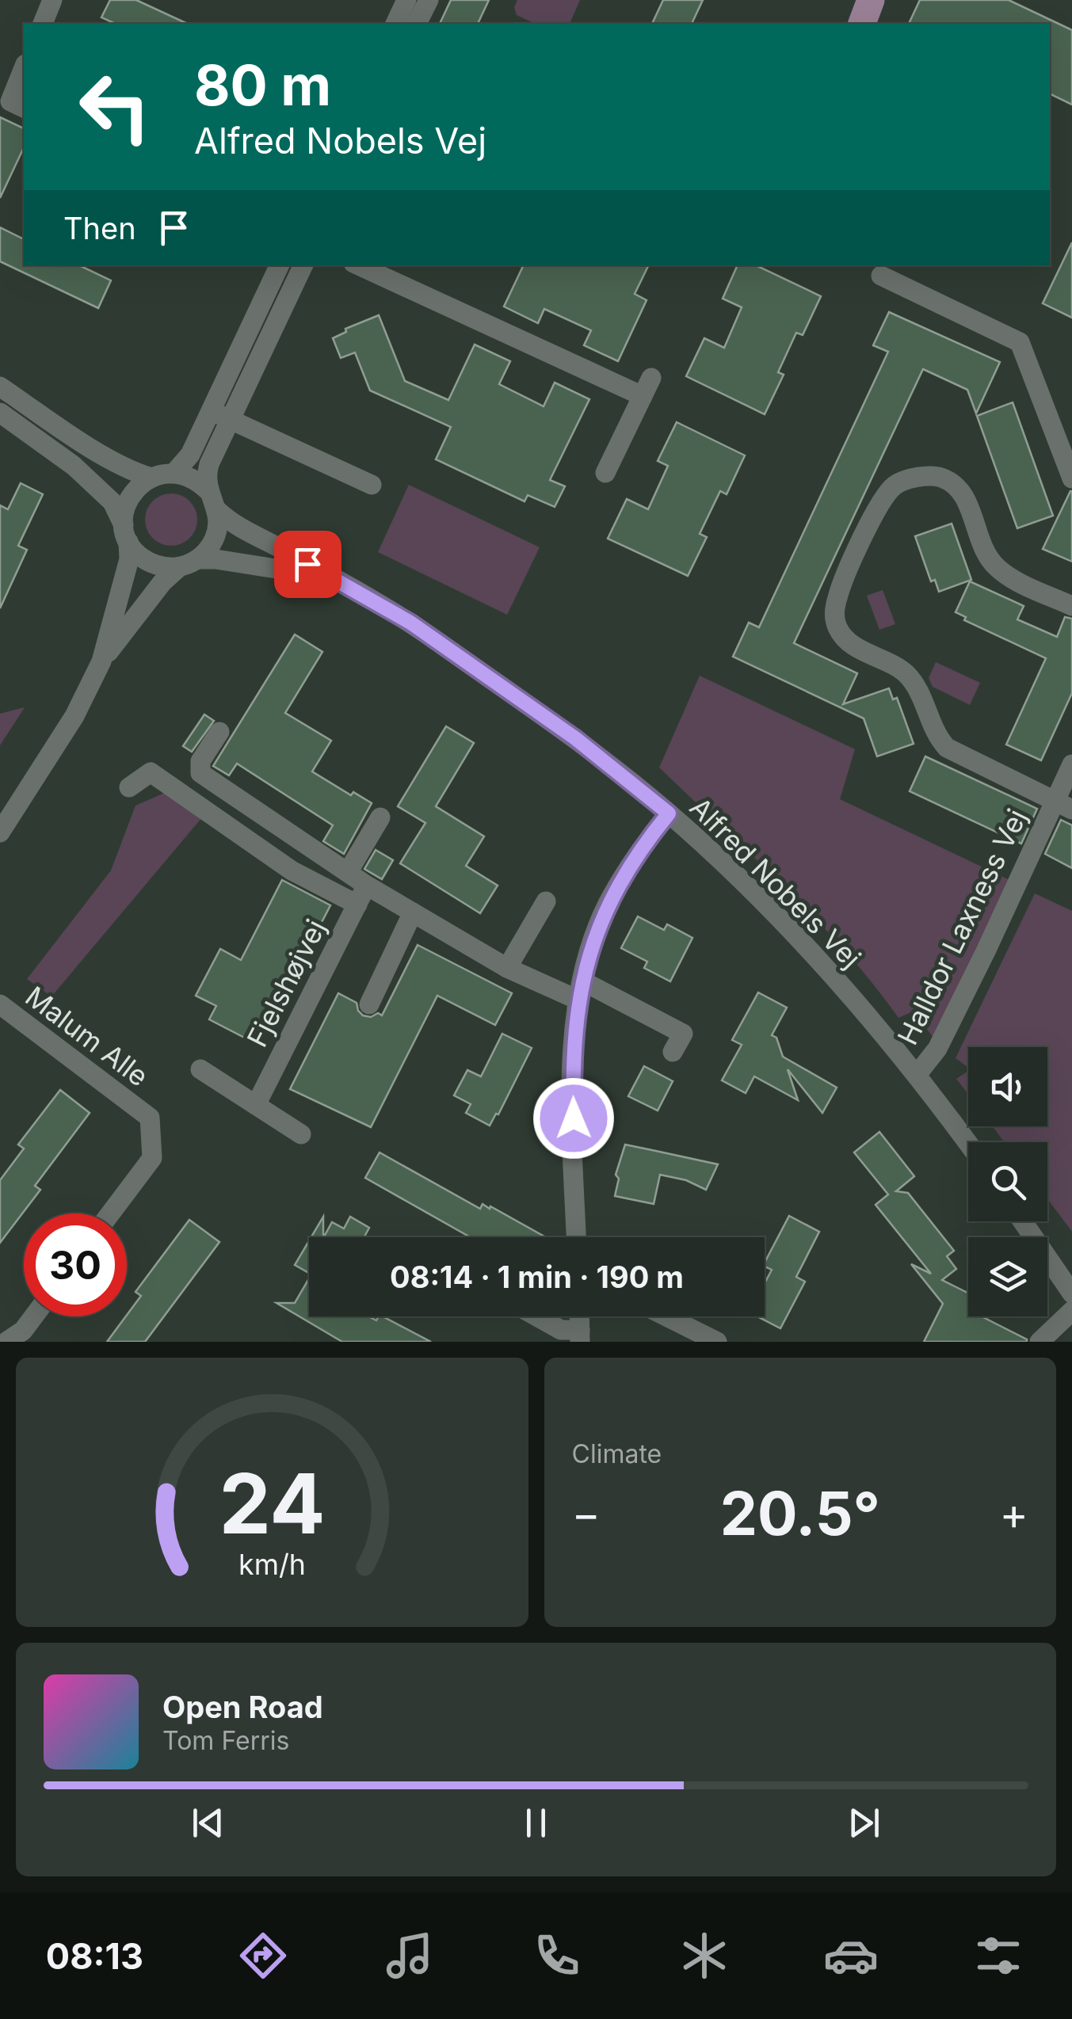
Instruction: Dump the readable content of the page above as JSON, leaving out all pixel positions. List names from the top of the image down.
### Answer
{
  "streets": {
    "street": [
      "Alfred Nobels Vej",
      "Halldor Laxness Vej",
      "Fjelshøjvej",
      "Malum Alle"
    ]
  },
  "crossings": [
    ["Alfred Nobels Vej", "Halldor Laxness Vej"]
  ],
  "page": {
    "turn": ["80 m", "Alfred Nobels Vej"],
    "then": "Then",
    "limit": "30",
    "trip": "08:14 · 1 min · 190 m",
    "tile": "Climate",
    "heat": ["−", "20.5°", "+"],
    "song": ["Open Road", "Tom Ferris"],
    "tabs": "08:13",
    "gauge": ["24", "km/h"]
  }
}
